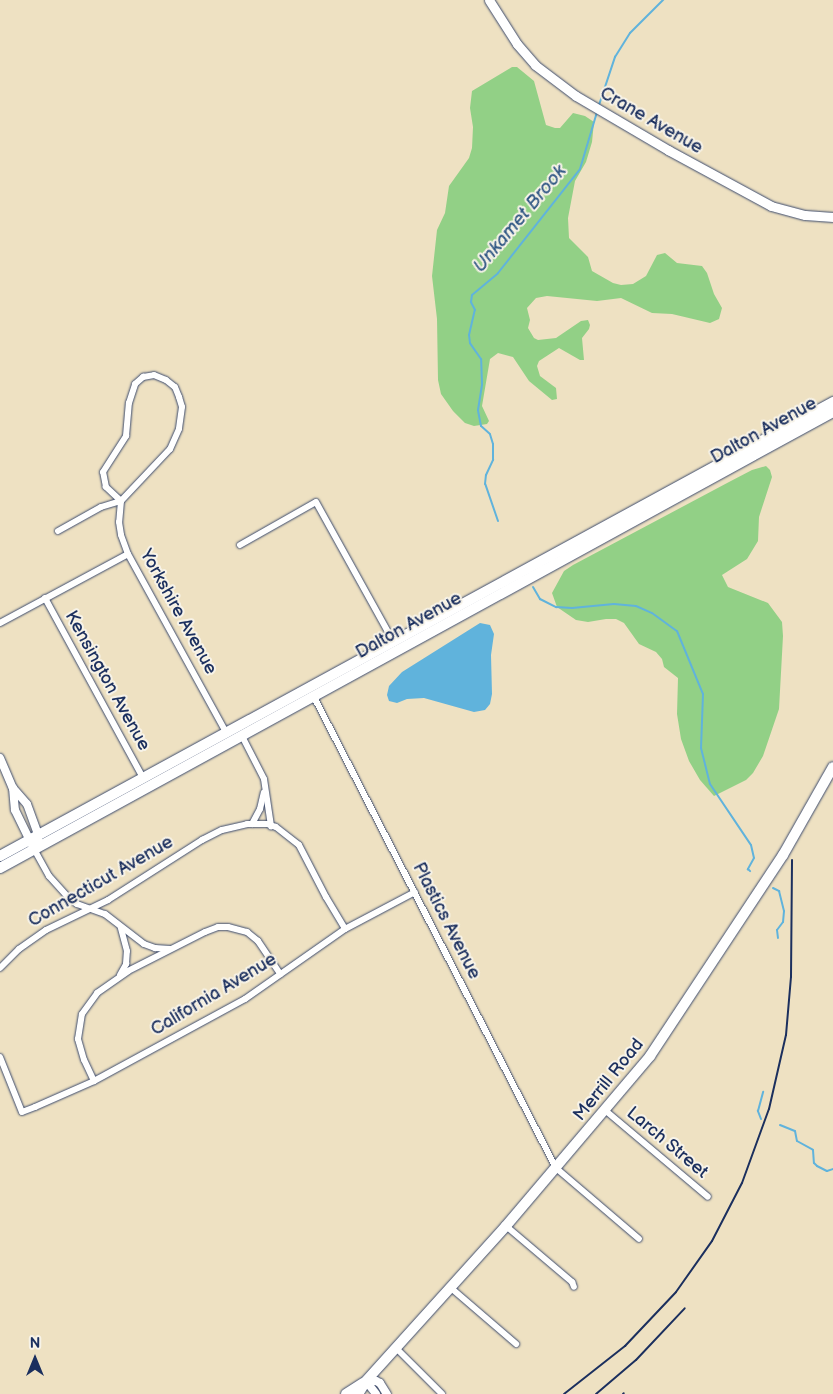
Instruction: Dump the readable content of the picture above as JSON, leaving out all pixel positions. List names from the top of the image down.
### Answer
{
  "streets": {
    "main road": ["Crane Avenue", "Dalton Avenue", "Merrill Road"],
    "street": [
      "Yorkshire Avenue",
      "Kensington Avenue",
      "Connecticut Avenue",
      "Plastics Avenue",
      "California Avenue",
      "Larch Street"
    ]
  },
  "crossings": [
    ["Dalton Avenue", "Yorkshire Avenue"],
    ["Dalton Avenue", "Kensington Avenue"],
    ["Dalton Avenue", "Plastics Avenue"],
    ["Plastics Avenue", "California Avenue"],
    ["Plastics Avenue", "Merrill Road"],
    ["Merrill Road", "Larch Street"]
  ],
  "water": ["Unkamet Brook"],
  "north": "top"
}
